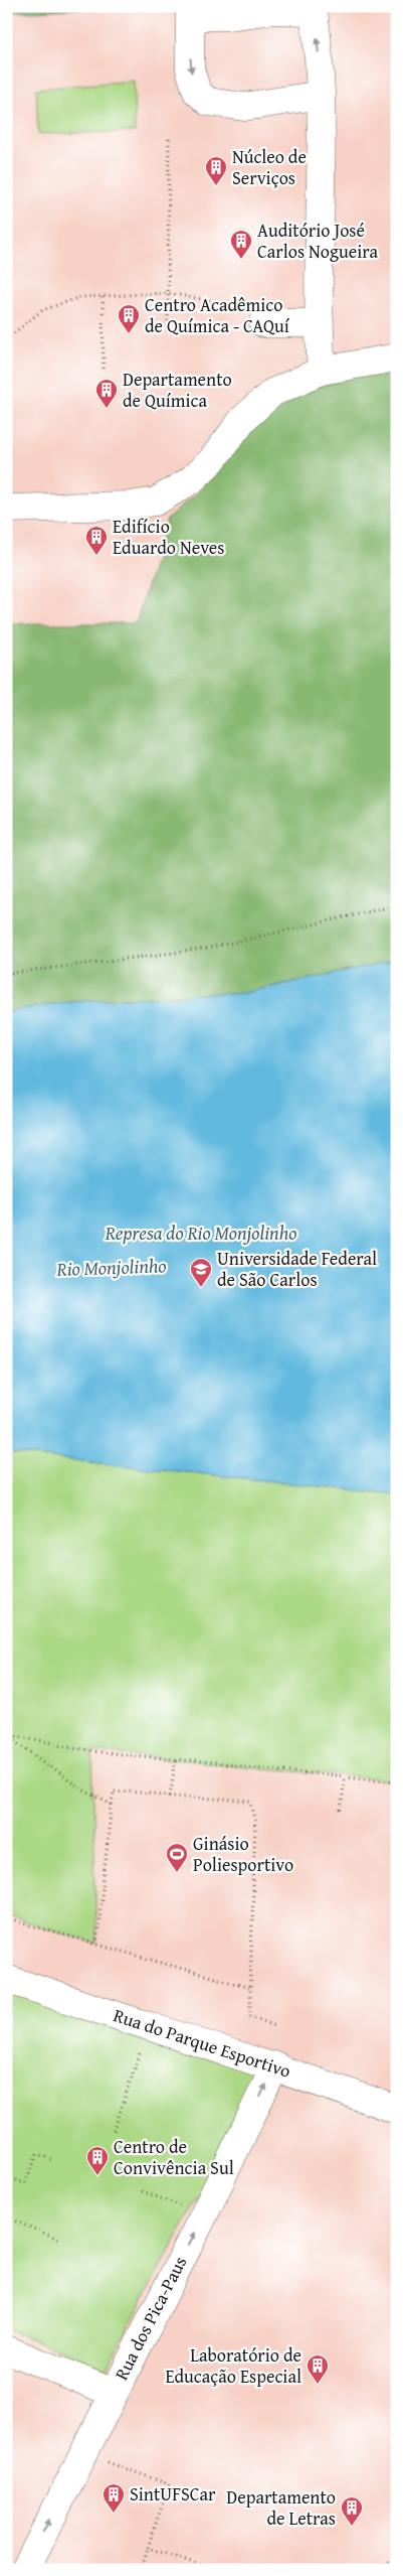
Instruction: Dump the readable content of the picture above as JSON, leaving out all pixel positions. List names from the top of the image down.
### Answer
{
  "streets": {
    "street": ["Rua do Parque Esportivo", "Rua dos Pica-Paus"]
  },
  "crossings": [
    ["Rua do Parque Esportivo", "Rua dos Pica-Paus"]
  ],
  "one_way": ["Rua dos Pica-Paus"],
  "water": ["Represa do Rio Monjolinho", "Rio Monjolinho"],
  "places": {
    "building": [
      "Núcleo de Serviços",
      "Auditório José Carlos Nogueira",
      "Centro Acadêmico de Química - CAQuí",
      "Departamento de Química",
      "Edifício Eduardo Neves",
      "Centro de Convivência Sul",
      "Laboratório de Educação Especial",
      "SintUFSCar",
      "Departamento de Letras"
    ],
    "school or university": ["Universidade Federal de São Carlos"],
    "sports": ["Ginásio Poliesportivo"]
  }
}
